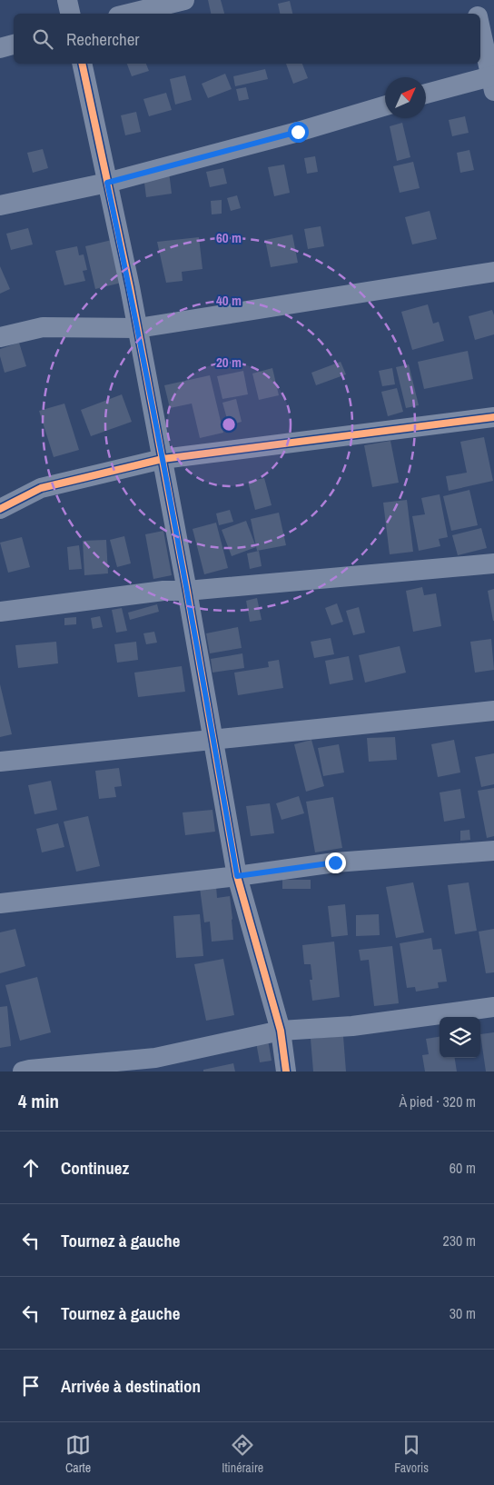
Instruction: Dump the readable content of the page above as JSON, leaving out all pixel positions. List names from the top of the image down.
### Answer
{
  "north": "top right",
  "page": {
    "search": "Rechercher",
    "heading": ["4 min", "À pied · 320 m"],
    "list": [
      ["Continuez", "60 m"],
      ["Tournez à gauche", "230 m"],
      ["Tournez à gauche", "30 m"],
      "Arrivée à destination"
    ],
    "nav": ["Carte", "Itinéraire", "Favoris"]
  },
  "rings": ["60 m", "40 m", "20 m"]
}
